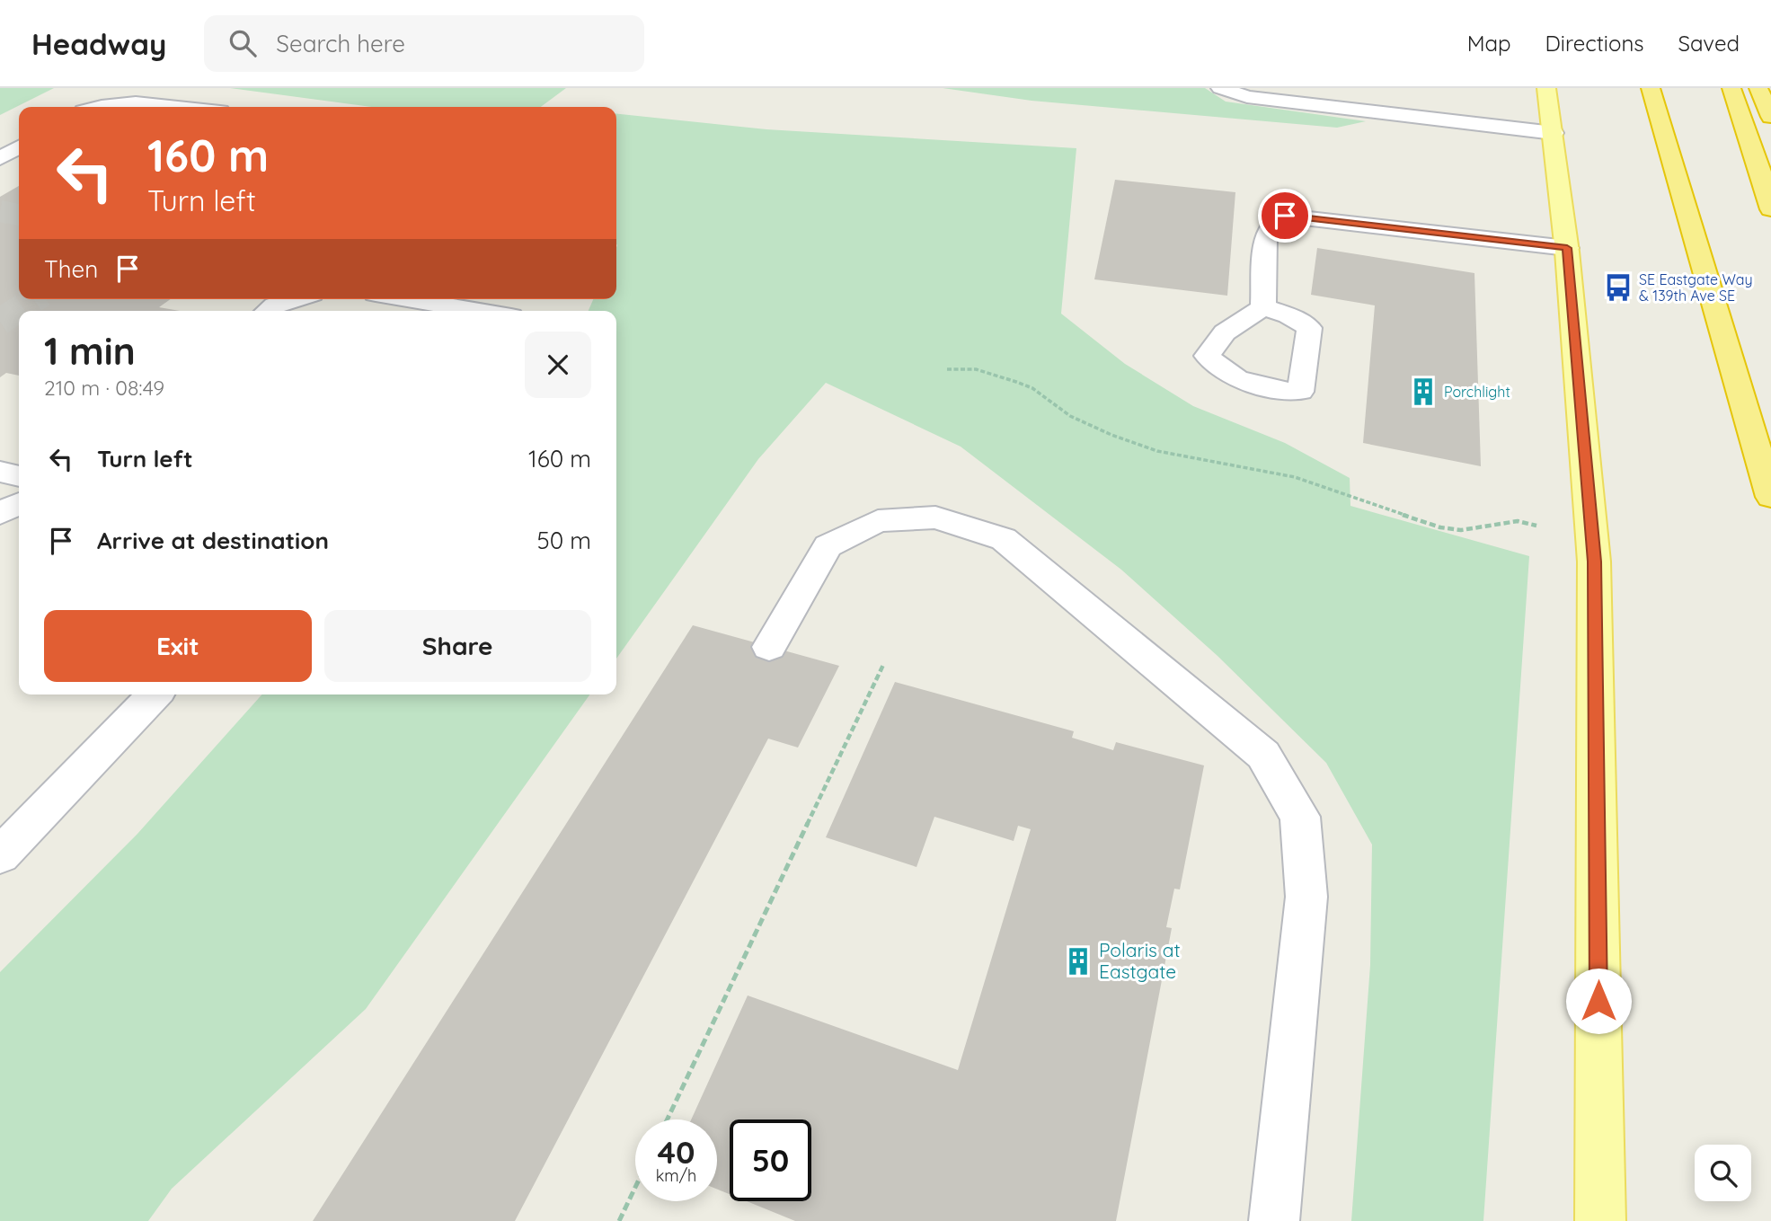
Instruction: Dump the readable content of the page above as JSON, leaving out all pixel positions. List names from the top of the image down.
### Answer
{
  "places": {
    "bus stop": ["SE Eastgate Way & 139th Ave SE"],
    "building": ["Porchlight", "Polaris at Eastgate"]
  },
  "page": {
    "header": "Headway",
    "search": "Search here",
    "nav": ["Map", "Directions", "Saved"],
    "turn": ["160 m", "Turn left"],
    "then": "Then",
    "heading": ["1 min", "210 m · 08:49"],
    "list": [
      {
        "name": "Turn left",
        "value": "160 m"
      },
      {
        "name": "Arrive at destination",
        "value": "50 m"
      }
    ],
    "buttons": ["Exit", "Share"],
    "speed": "40 km/h",
    "limit": "50"
  }
}
